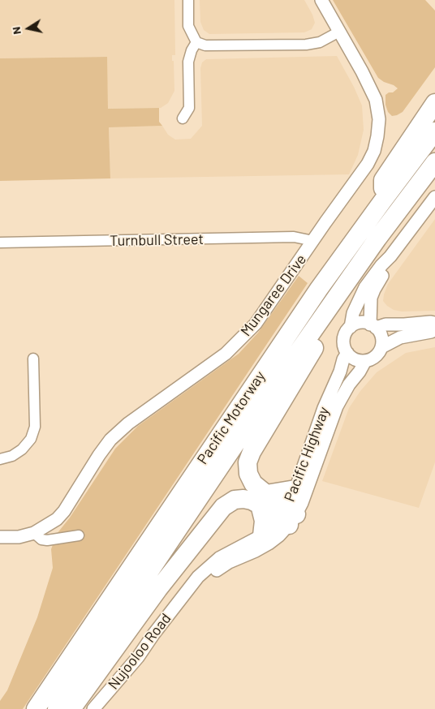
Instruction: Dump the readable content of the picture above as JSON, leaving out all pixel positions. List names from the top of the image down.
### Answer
{
  "streets": {
    "highway": ["Pacific Motorway"],
    "street": [
      "Turnbull Street",
      "Mungaree Drive",
      "Pacific Highway",
      "Nujooloo Road"
    ]
  },
  "crossings": [
    ["Turnbull Street", "Mungaree Drive"],
    ["Pacific Highway", "Nujooloo Road"]
  ],
  "north": "left"
}
